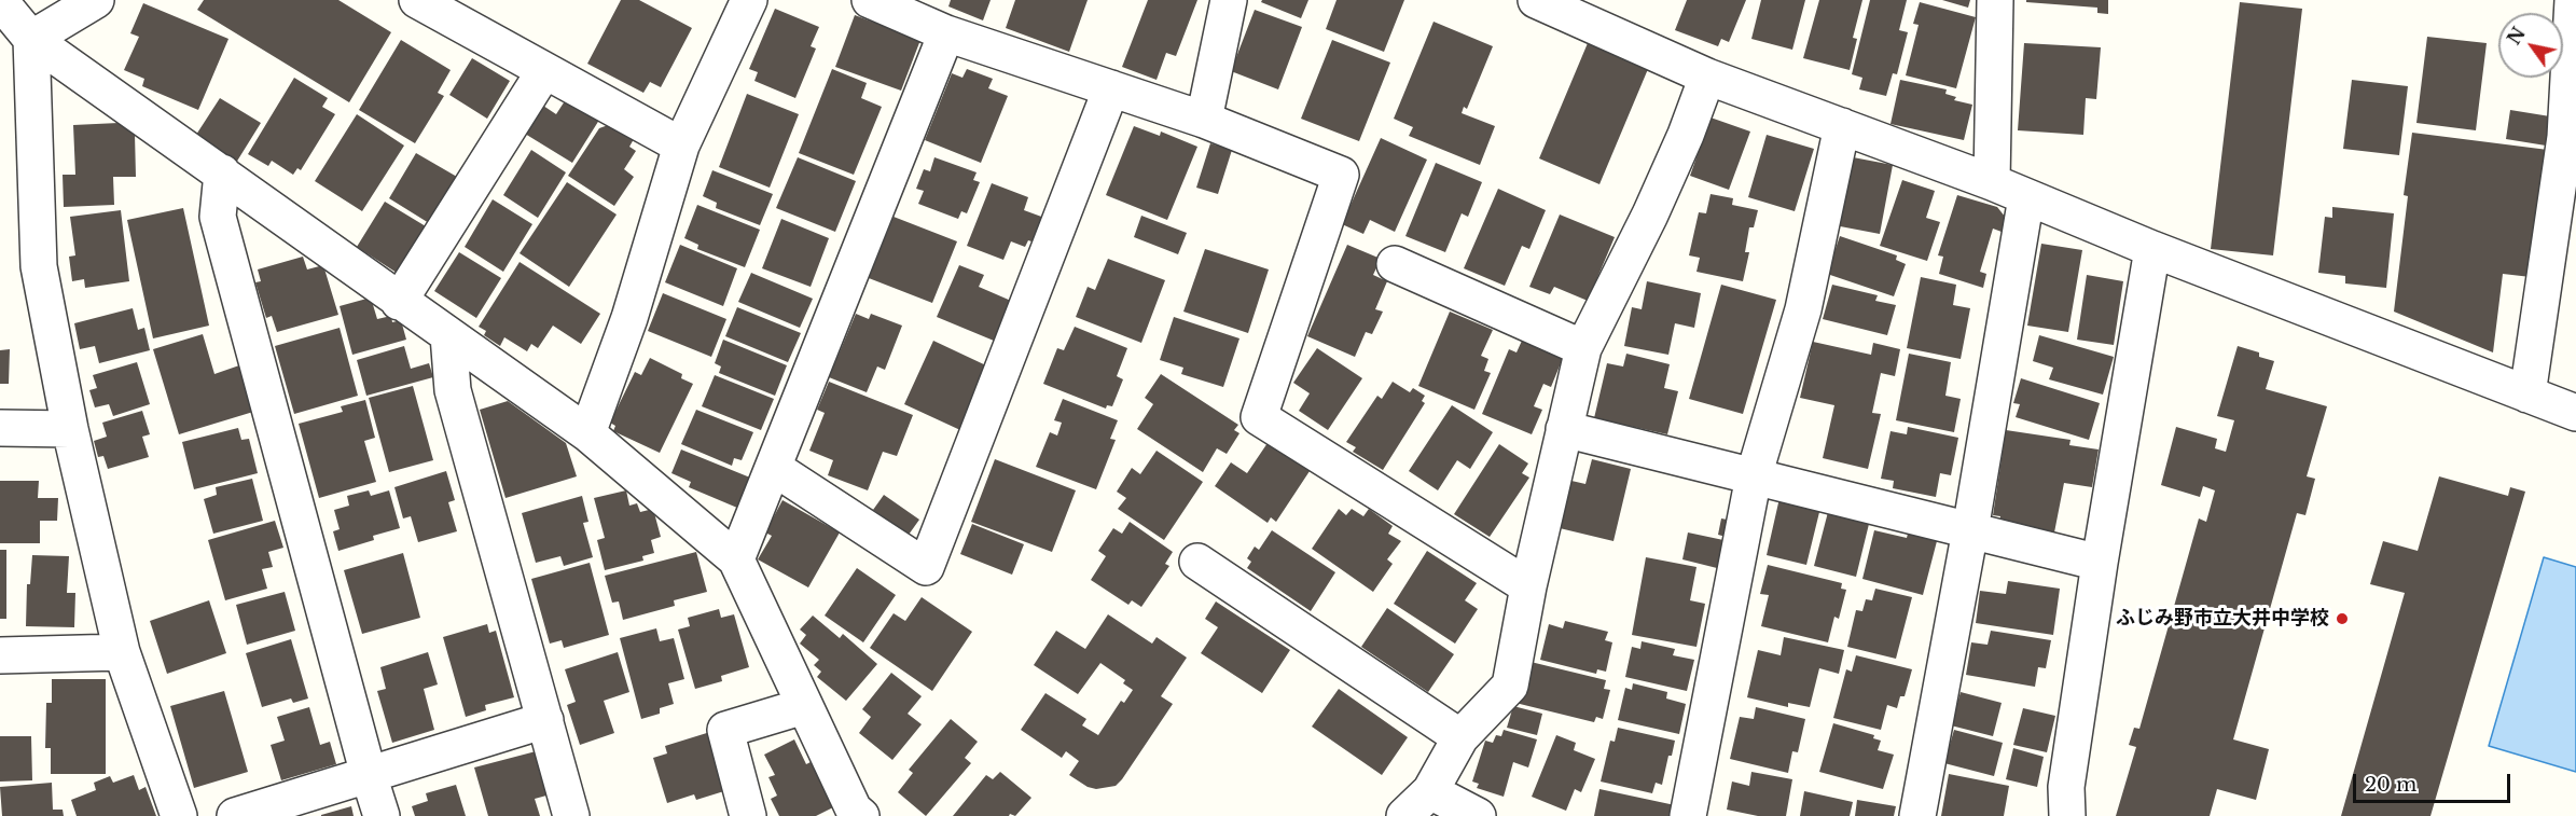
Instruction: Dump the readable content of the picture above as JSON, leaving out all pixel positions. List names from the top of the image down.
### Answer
{
  "places": ["ふじみ野市立大井中学校"],
  "scale_bar": "20 m",
  "north": "top left"
}
